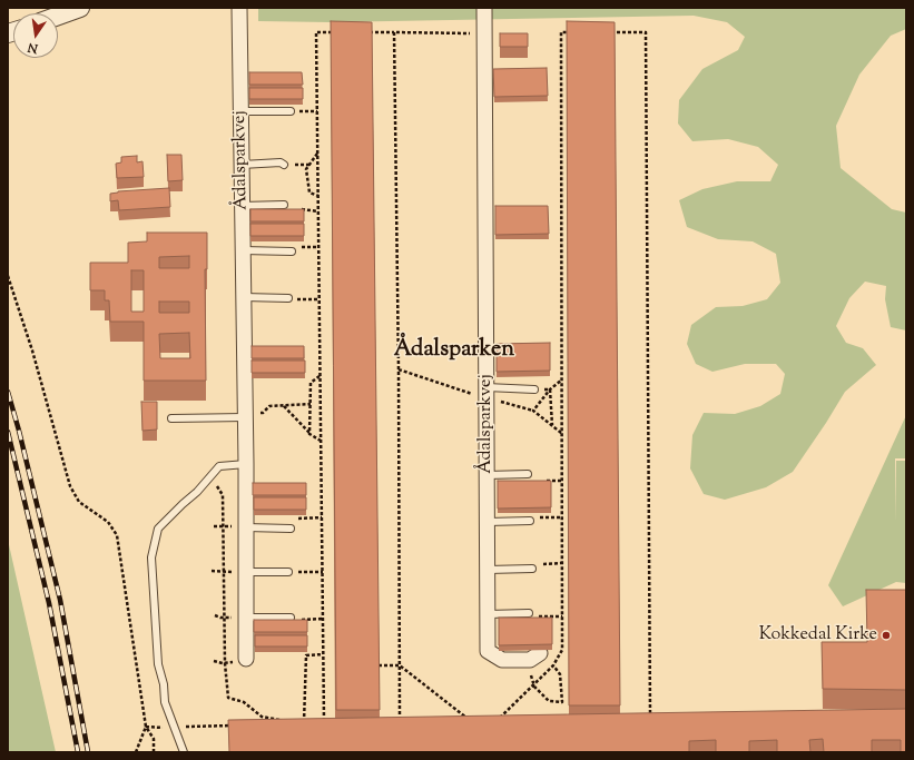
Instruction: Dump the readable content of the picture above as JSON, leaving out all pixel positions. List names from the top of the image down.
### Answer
{
  "streets": {
    "street": ["Ådalsparkvej"]
  },
  "districts": ["Ådalsparken"],
  "places": ["Kokkedal Kirke"],
  "north": "bottom"
}
